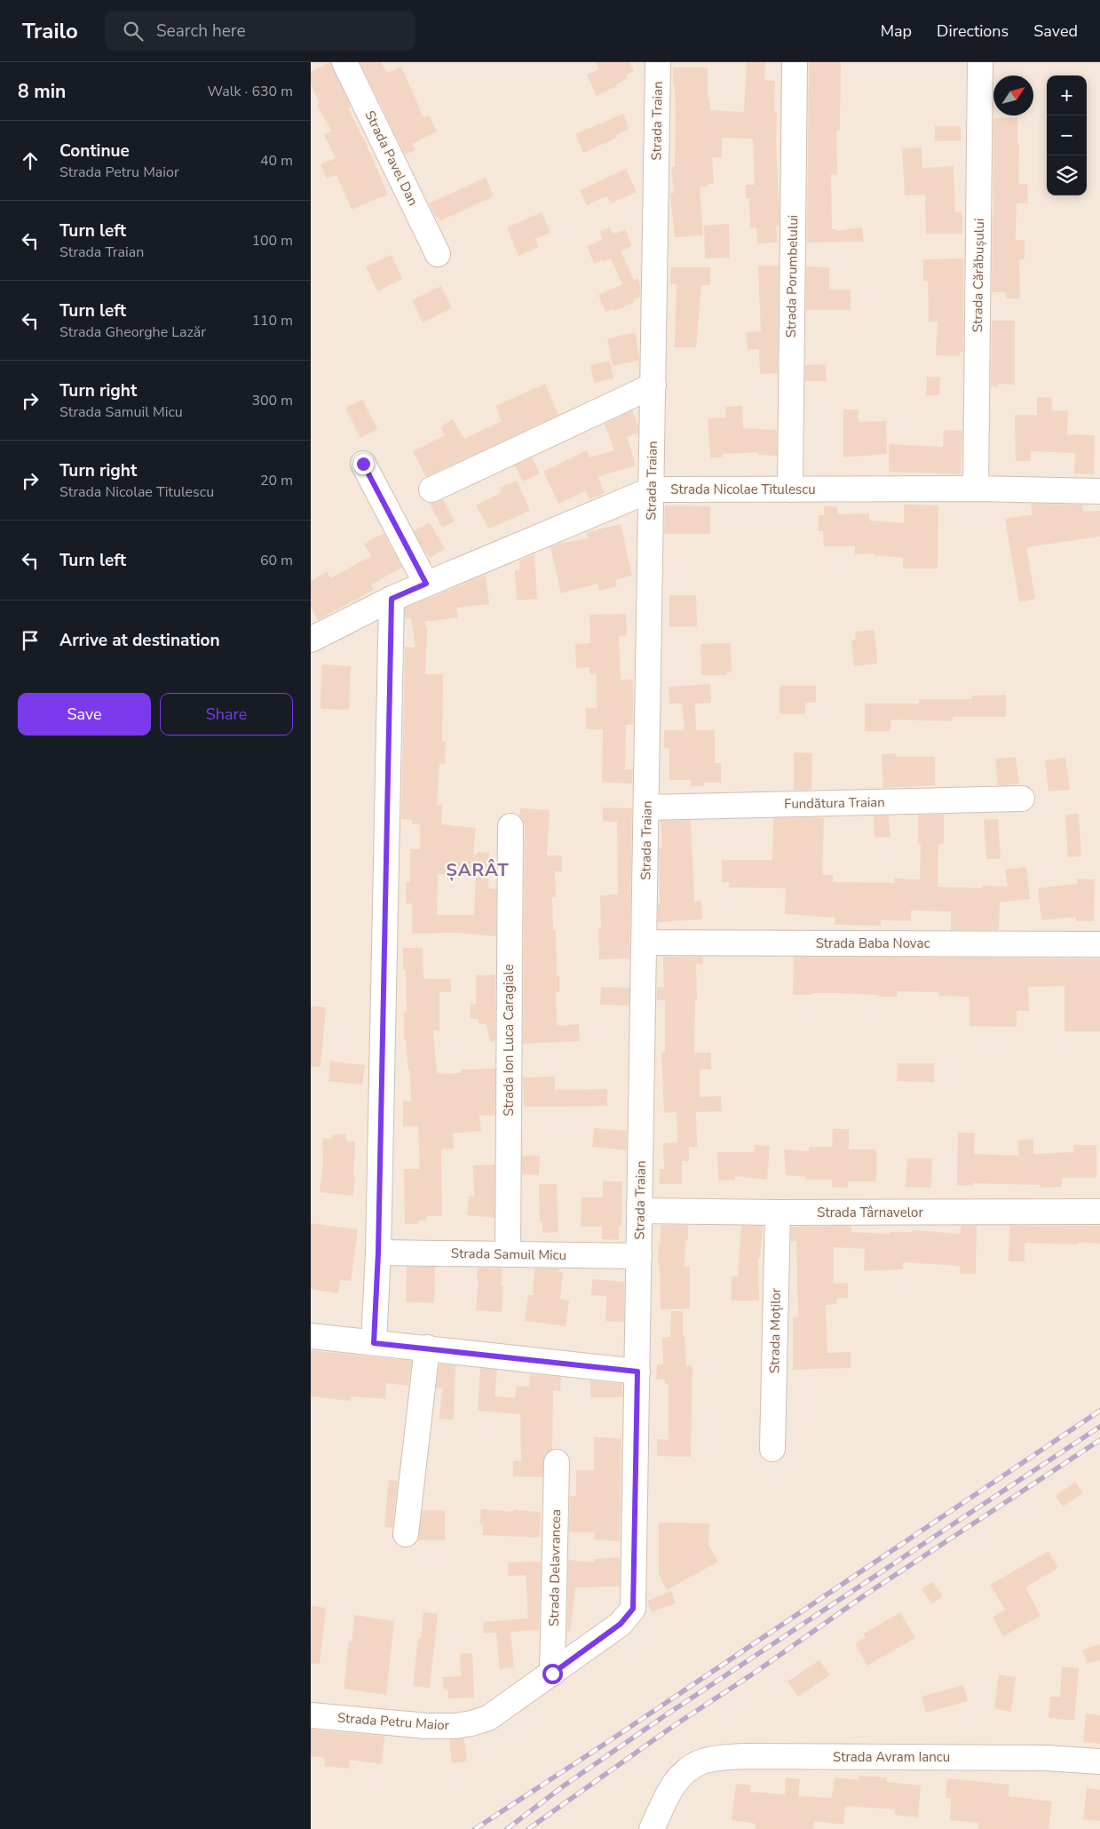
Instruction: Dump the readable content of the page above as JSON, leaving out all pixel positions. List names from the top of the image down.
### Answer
{
  "streets": {
    "street": [
      "Strada Traian",
      "Strada Pavel Dan",
      "Strada Cărăbușului",
      "Strada Porumbelului",
      "Strada Nicolae Titulescu",
      "Fundătura Traian",
      "Strada Baba Novac",
      "Strada Ion Luca Caragiale",
      "Strada Târnavelor",
      "Strada Samuil Micu",
      "Strada Moților",
      "Strada Delavrancea",
      "Strada Petru Maior",
      "Strada Avram Iancu"
    ]
  },
  "crossings": [
    ["Strada Traian", "Strada Nicolae Titulescu"],
    ["Strada Traian", "Fundătura Traian"],
    ["Strada Traian", "Strada Baba Novac"],
    ["Strada Traian", "Strada Târnavelor"],
    ["Strada Traian", "Strada Samuil Micu"],
    ["Strada Traian", "Strada Petru Maior"],
    ["Strada Cărăbușului", "Strada Nicolae Titulescu"],
    ["Strada Porumbelului", "Strada Nicolae Titulescu"],
    ["Strada Ion Luca Caragiale", "Strada Samuil Micu"],
    ["Strada Târnavelor", "Strada Moților"],
    ["Strada Delavrancea", "Strada Petru Maior"]
  ],
  "districts": ["ȘARÂT"],
  "north": "top right",
  "page": {
    "header": "Trailo",
    "search": "Search here",
    "nav": ["Map", "Directions", "Saved"],
    "heading": ["8 min", "Walk · 630 m"],
    "map_buttons": ["+", "−"],
    "list": [
      ["Continue", "Strada Petru Maior", "40 m"],
      ["Turn left", "Strada Traian", "100 m"],
      ["Turn left", "Strada Gheorghe Lazăr", "110 m"],
      ["Turn right", "Strada Samuil Micu", "300 m"],
      ["Turn right", "Strada Nicolae Titulescu", "20 m"],
      ["Turn left", "60 m"],
      "Arrive at destination"
    ],
    "buttons": ["Save", "Share"]
  }
}
